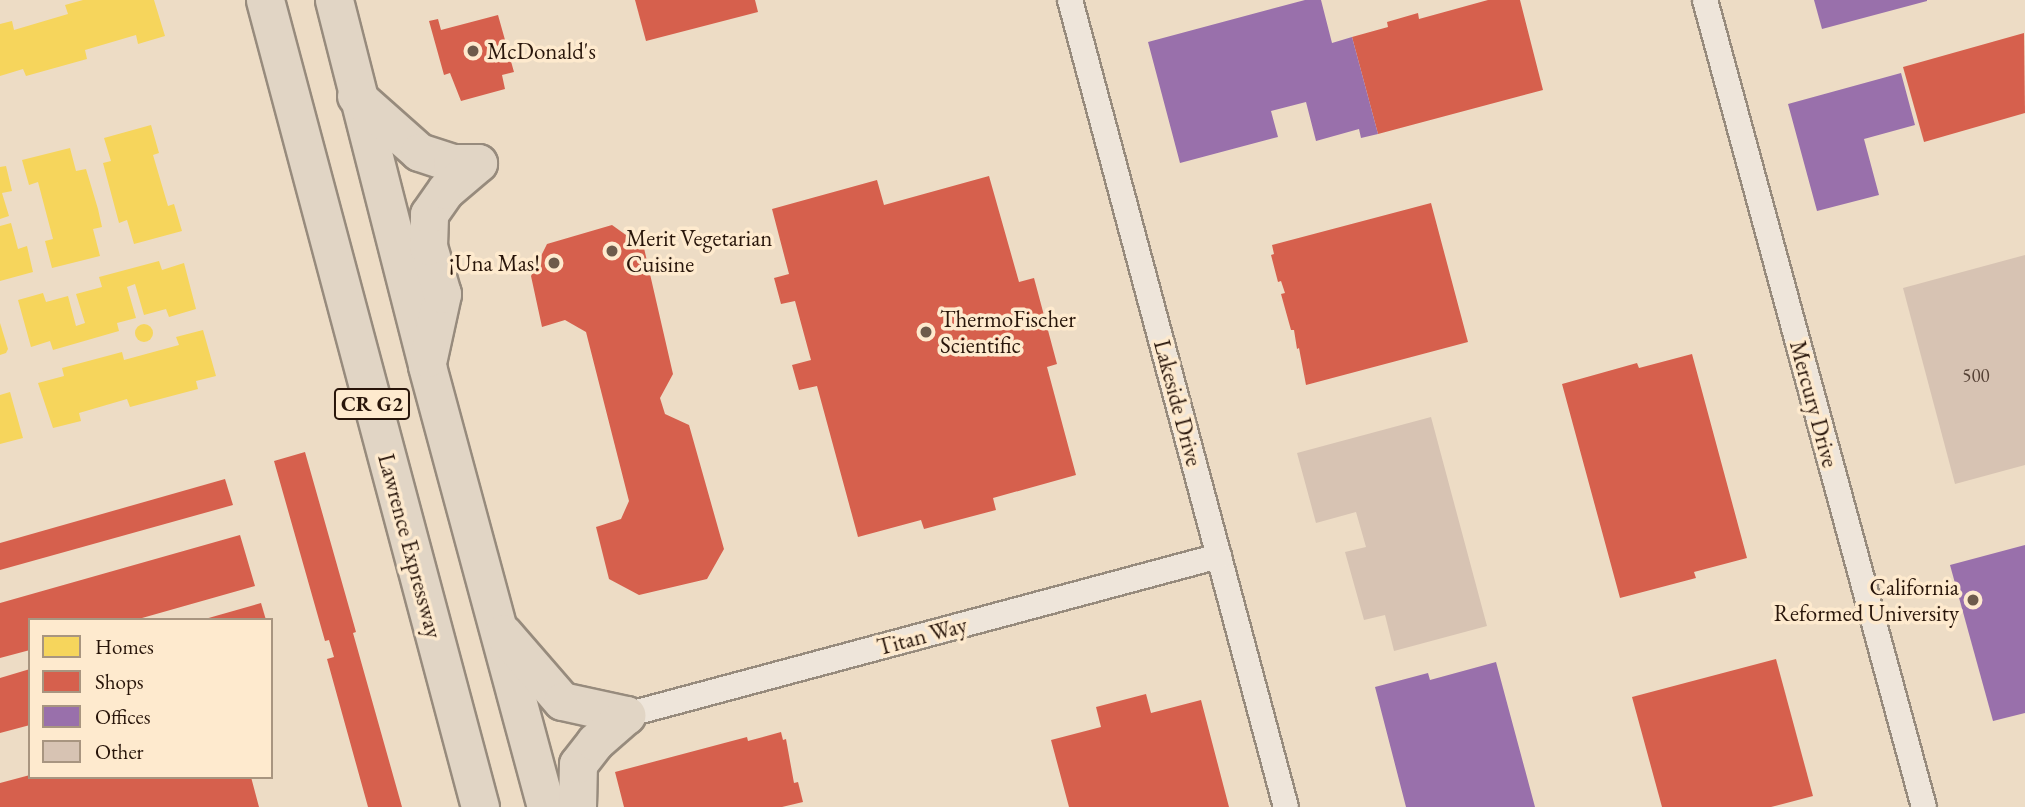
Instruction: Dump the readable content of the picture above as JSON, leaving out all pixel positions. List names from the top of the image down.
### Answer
{
  "streets": {
    "highway": ["CR G2", "Lawrence Expressway"],
    "street": ["Lakeside Drive", "Mercury Drive", "Titan Way"]
  },
  "crossings": [
    ["Lakeside Drive", "Titan Way"]
  ],
  "places": [
    "McDonald's",
    "Merit Vegetarian Cuisine",
    "¡Una Mas!",
    "ThermoFischer Scientific",
    "California Reformed University"
  ],
  "house_numbers": ["500"],
  "legend": [
    "Homes",
    "Shops",
    "Offices",
    "Other"
  ]
}
